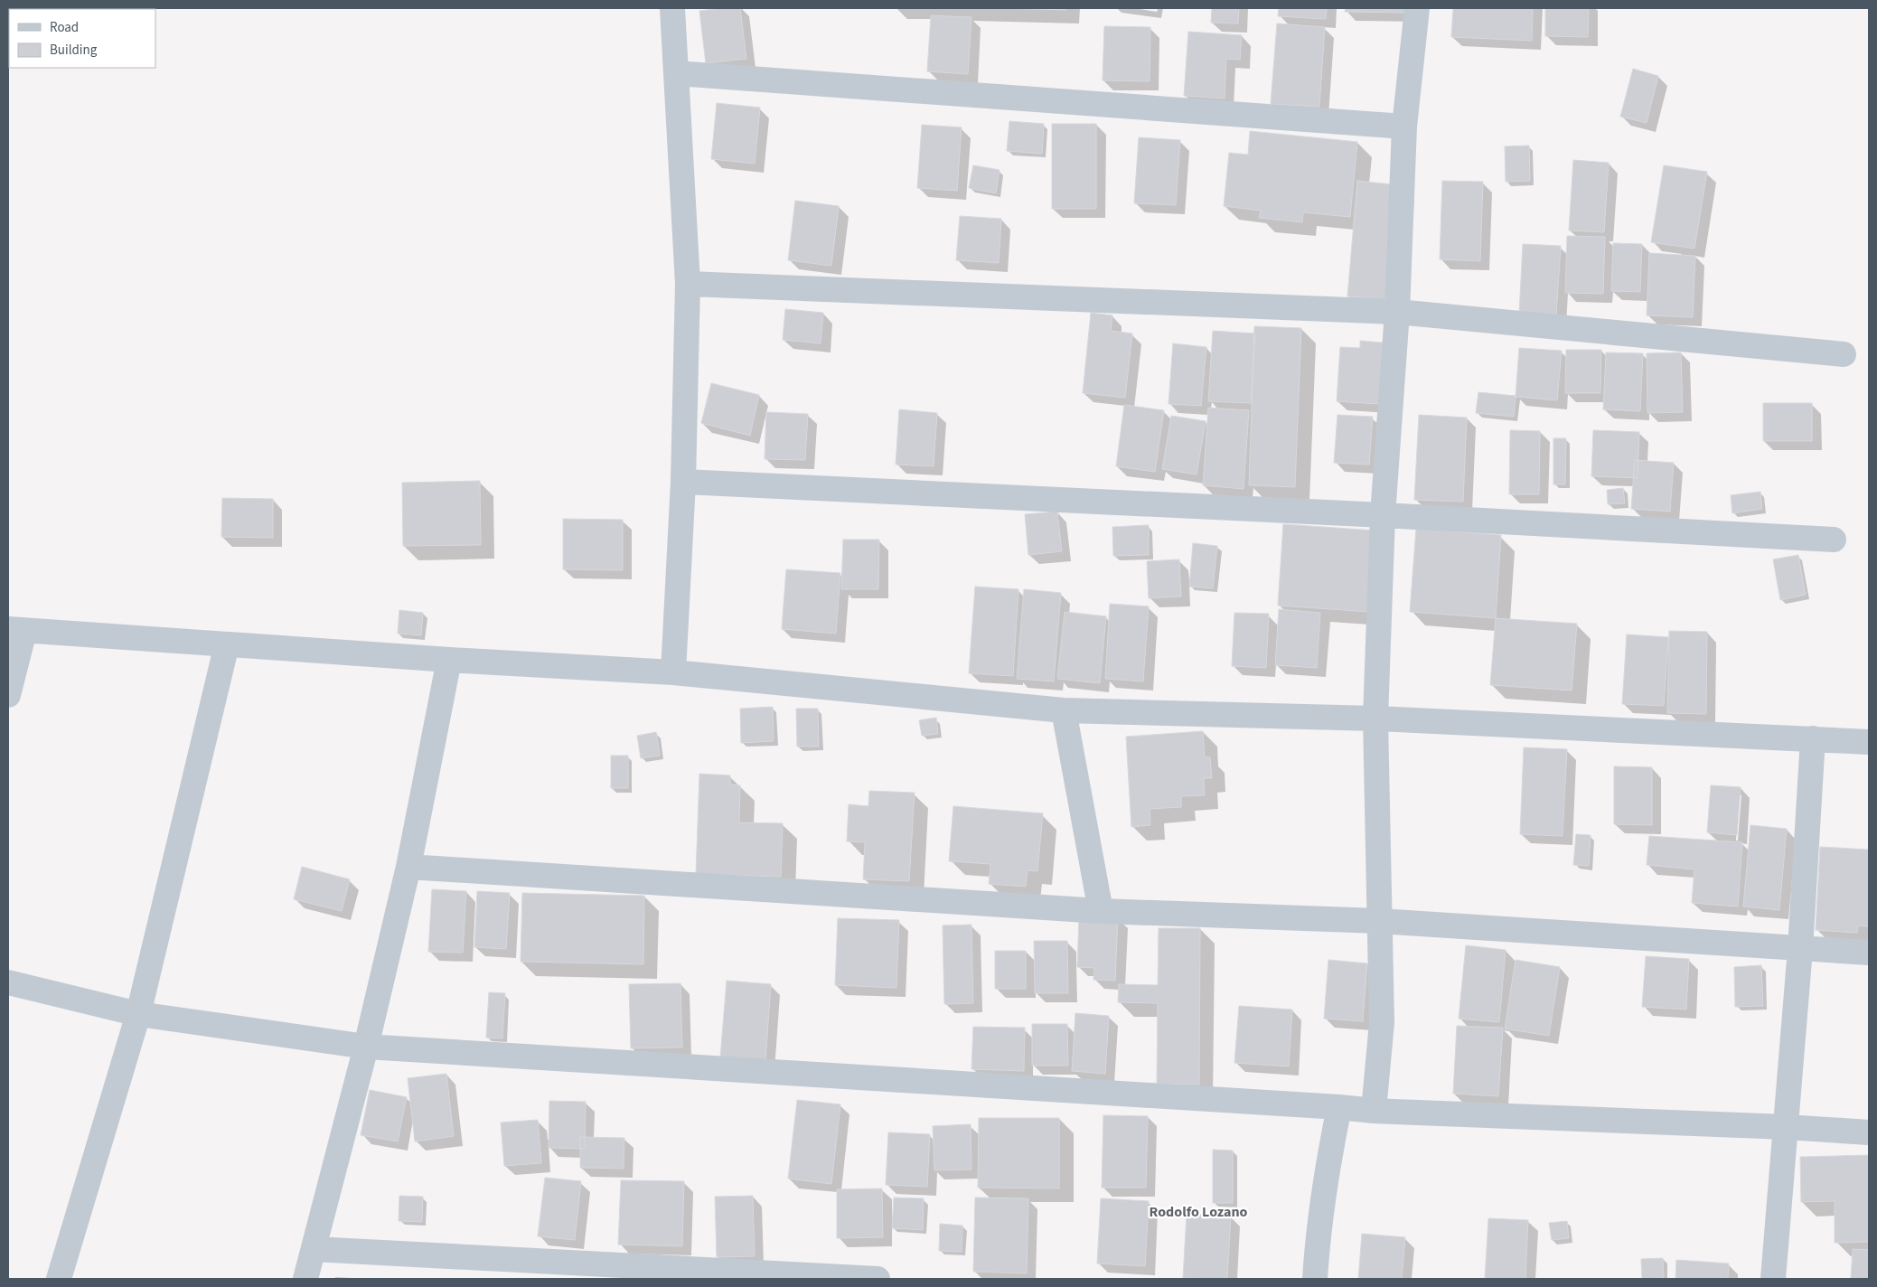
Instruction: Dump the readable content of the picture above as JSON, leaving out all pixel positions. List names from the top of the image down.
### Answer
{
  "districts": ["Rodolfo Lozano"],
  "legend": ["Road", "Building"]
}
